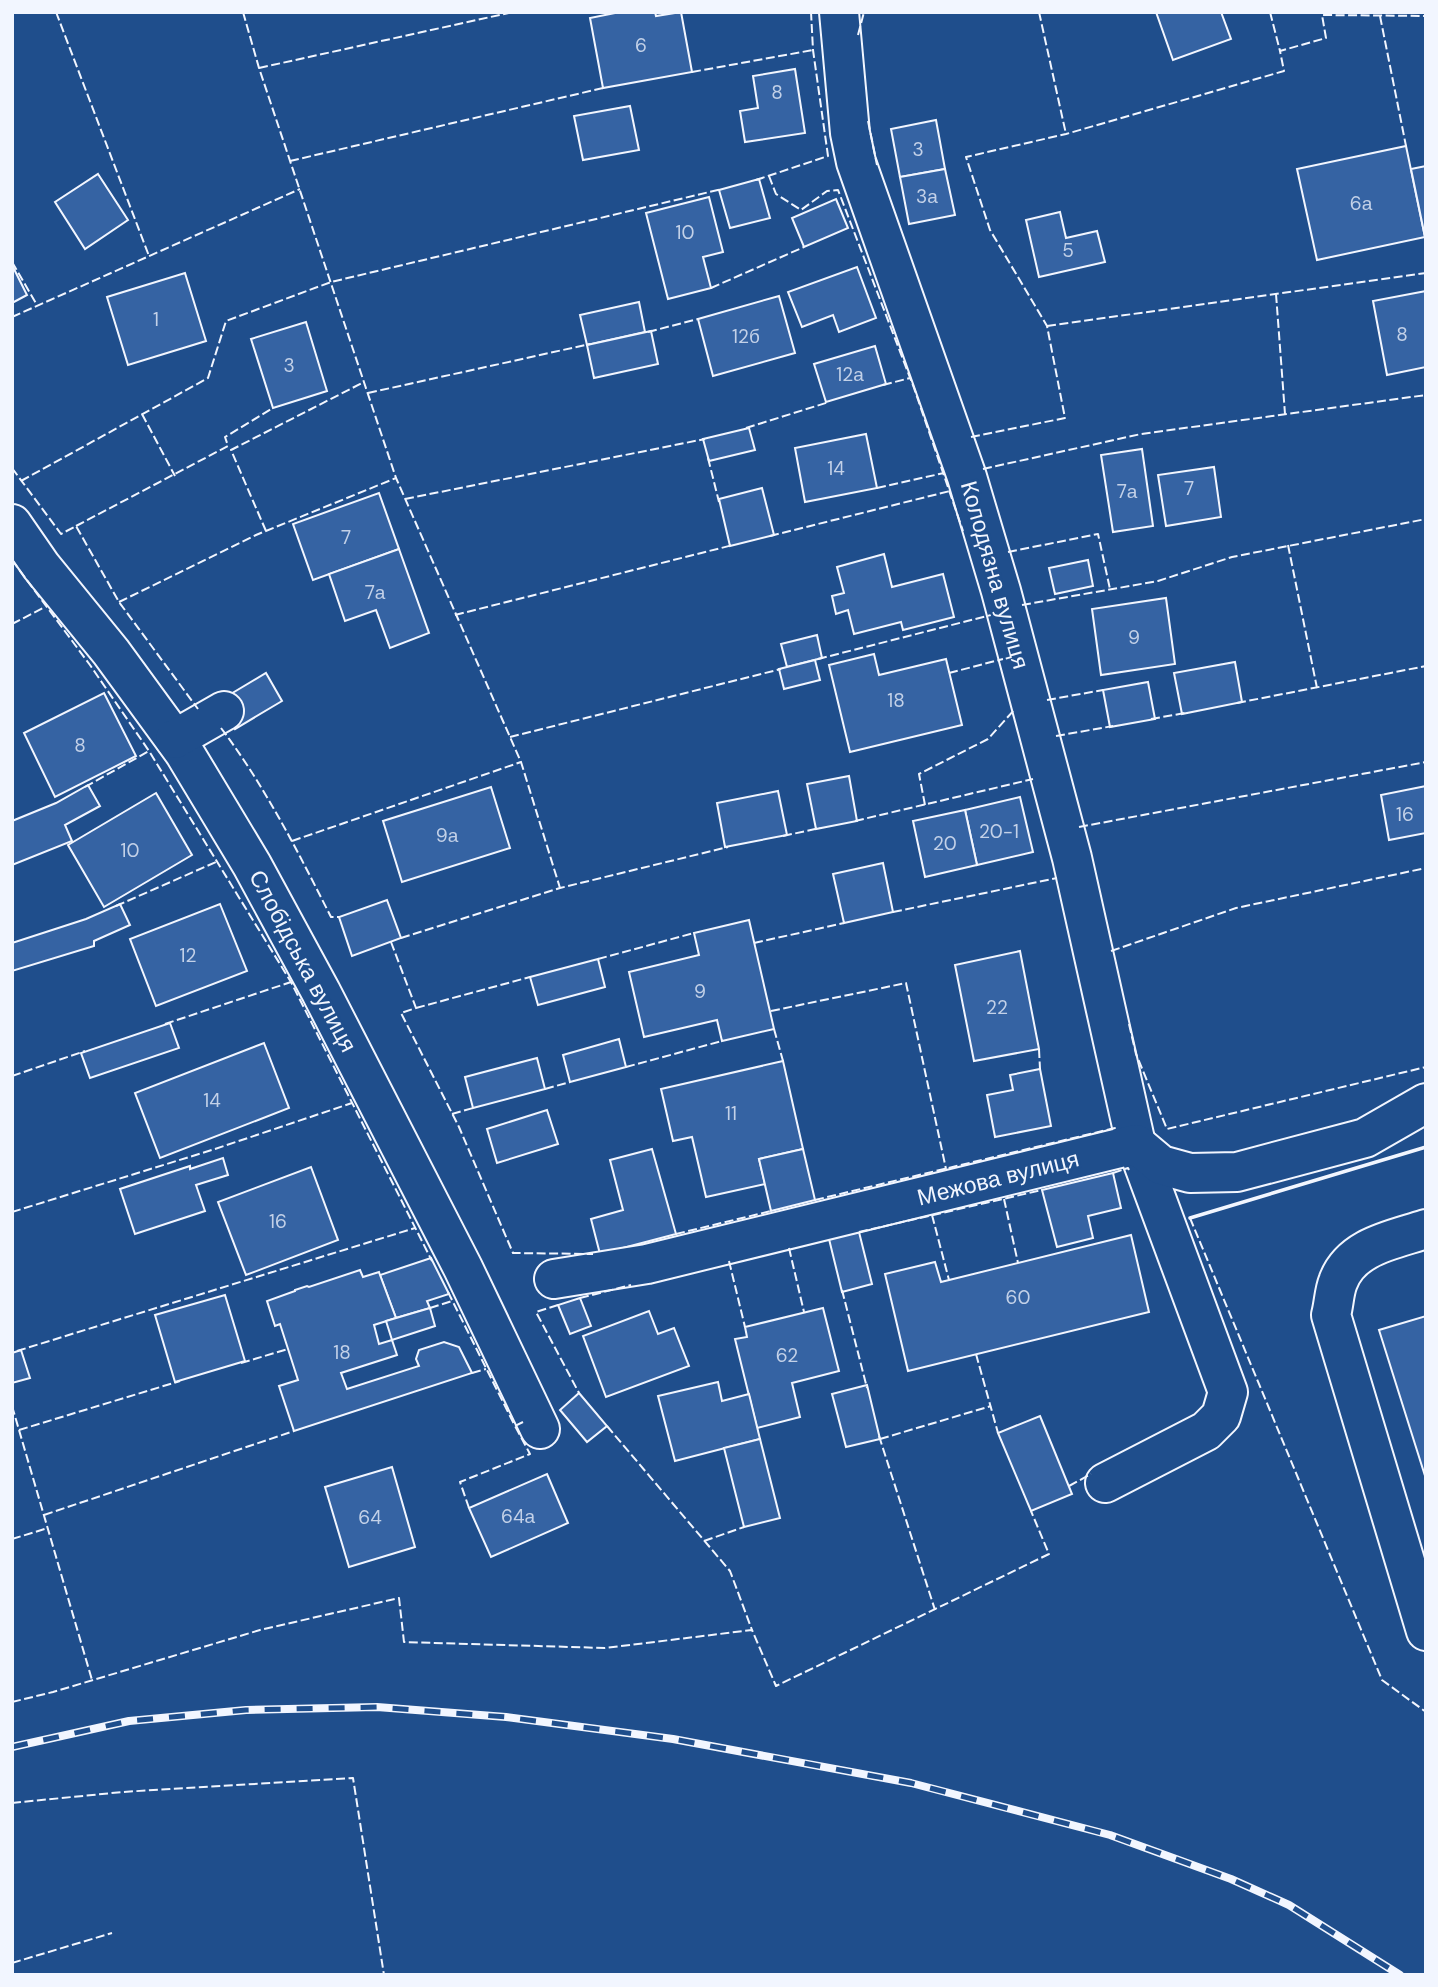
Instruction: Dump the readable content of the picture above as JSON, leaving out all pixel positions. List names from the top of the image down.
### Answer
{
  "streets": {
    "street": ["Колодязна вулиця", "Слобідська вулиця", "Межова вулиця"]
  },
  "crossings": [
    ["Колодязна вулиця", "Межова вулиця"]
  ],
  "house_numbers": [
    "6",
    "8",
    "3",
    "3а",
    "6а",
    "10",
    "5",
    "1",
    "8",
    "12б",
    "3",
    "12а",
    "14",
    "7",
    "7а",
    "7",
    "7а",
    "9",
    "18",
    "8",
    "16",
    "20-1",
    "9а",
    "20",
    "10",
    "12",
    "9",
    "22",
    "14",
    "11",
    "16",
    "60",
    "18",
    "62",
    "64а",
    "64"
  ]
}
